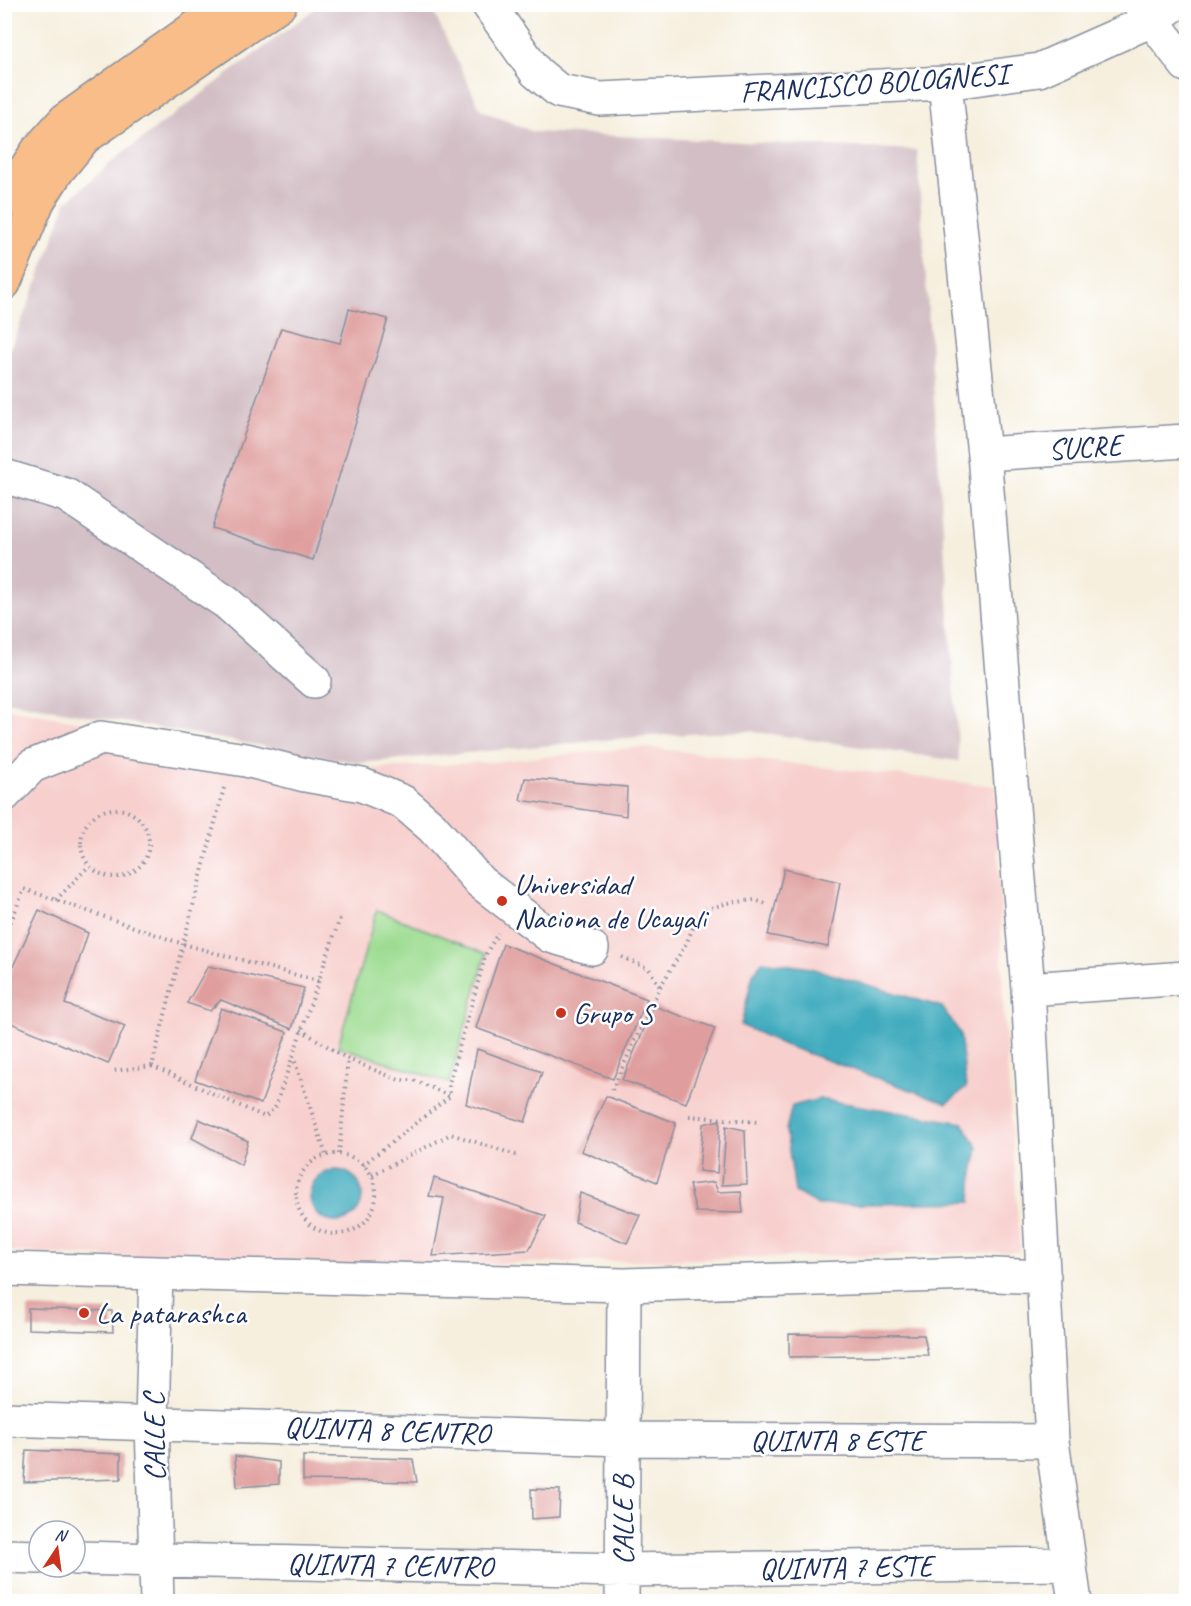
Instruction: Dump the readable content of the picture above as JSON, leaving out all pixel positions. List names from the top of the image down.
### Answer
{
  "streets": {
    "street": [
      "FRANCISCO BOLOGNESI",
      "SUCRE",
      "QUINTA 8 CENTRO",
      "CALLE C",
      "QUINTA 8 ESTE",
      "CALLE B",
      "QUINTA 7 CENTRO",
      "QUINTA 7 ESTE"
    ]
  },
  "crossings": [
    ["QUINTA 8 CENTRO", "CALLE C"],
    ["QUINTA 8 CENTRO", "QUINTA 8 ESTE"],
    ["QUINTA 8 CENTRO", "CALLE B"],
    ["CALLE C", "QUINTA 7 CENTRO"],
    ["QUINTA 8 ESTE", "CALLE B"],
    ["CALLE B", "QUINTA 7 CENTRO"],
    ["CALLE B", "QUINTA 7 ESTE"],
    ["QUINTA 7 CENTRO", "QUINTA 7 ESTE"]
  ],
  "places": ["Universidad Naciona de Ucayali", "Grupo S", "La patarashca"],
  "north": "top"
}
